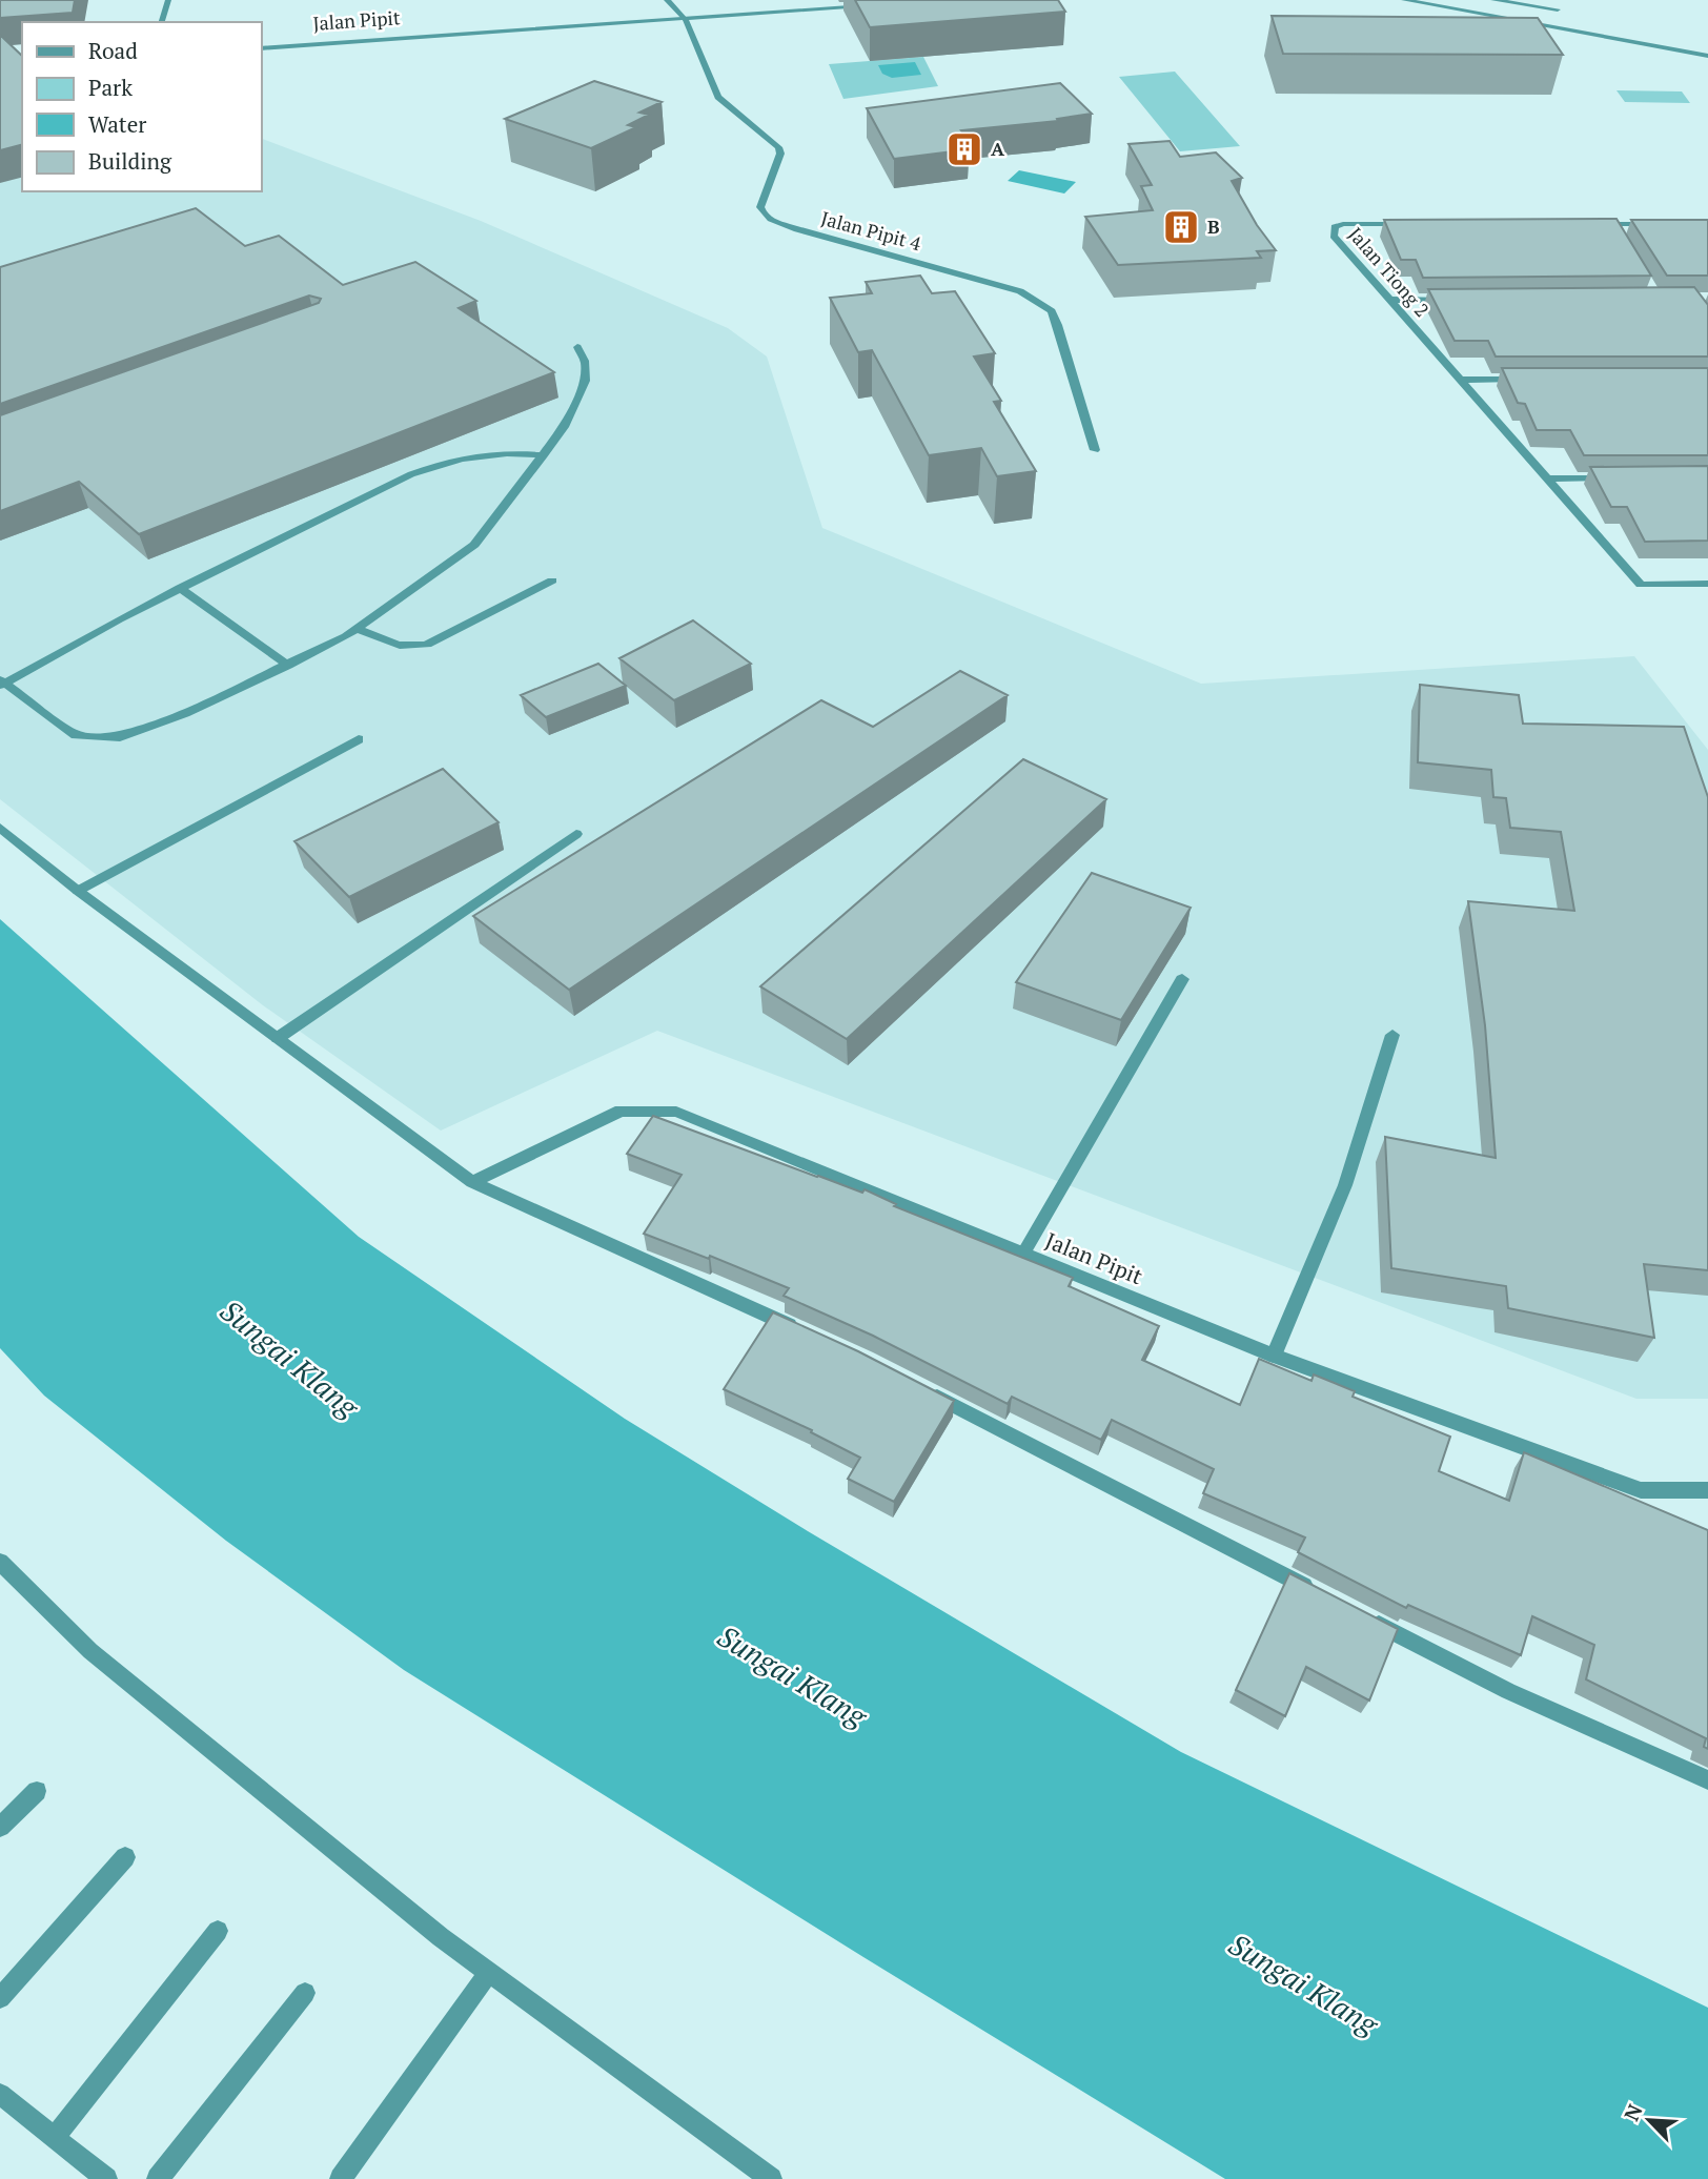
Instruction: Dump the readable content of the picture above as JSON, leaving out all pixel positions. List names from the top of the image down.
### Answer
{
  "streets": {
    "street": ["Jalan Pipit", "Jalan Pipit 4", "Jalan Tiong 2"]
  },
  "crossings": [
    ["Jalan Pipit", "Jalan Pipit 4"]
  ],
  "water": ["Sungai Klang"],
  "places": {
    "building": ["A", "B"]
  },
  "legend": [
    "Road",
    "Park",
    "Water",
    "Building"
  ],
  "north": "top left"
}
